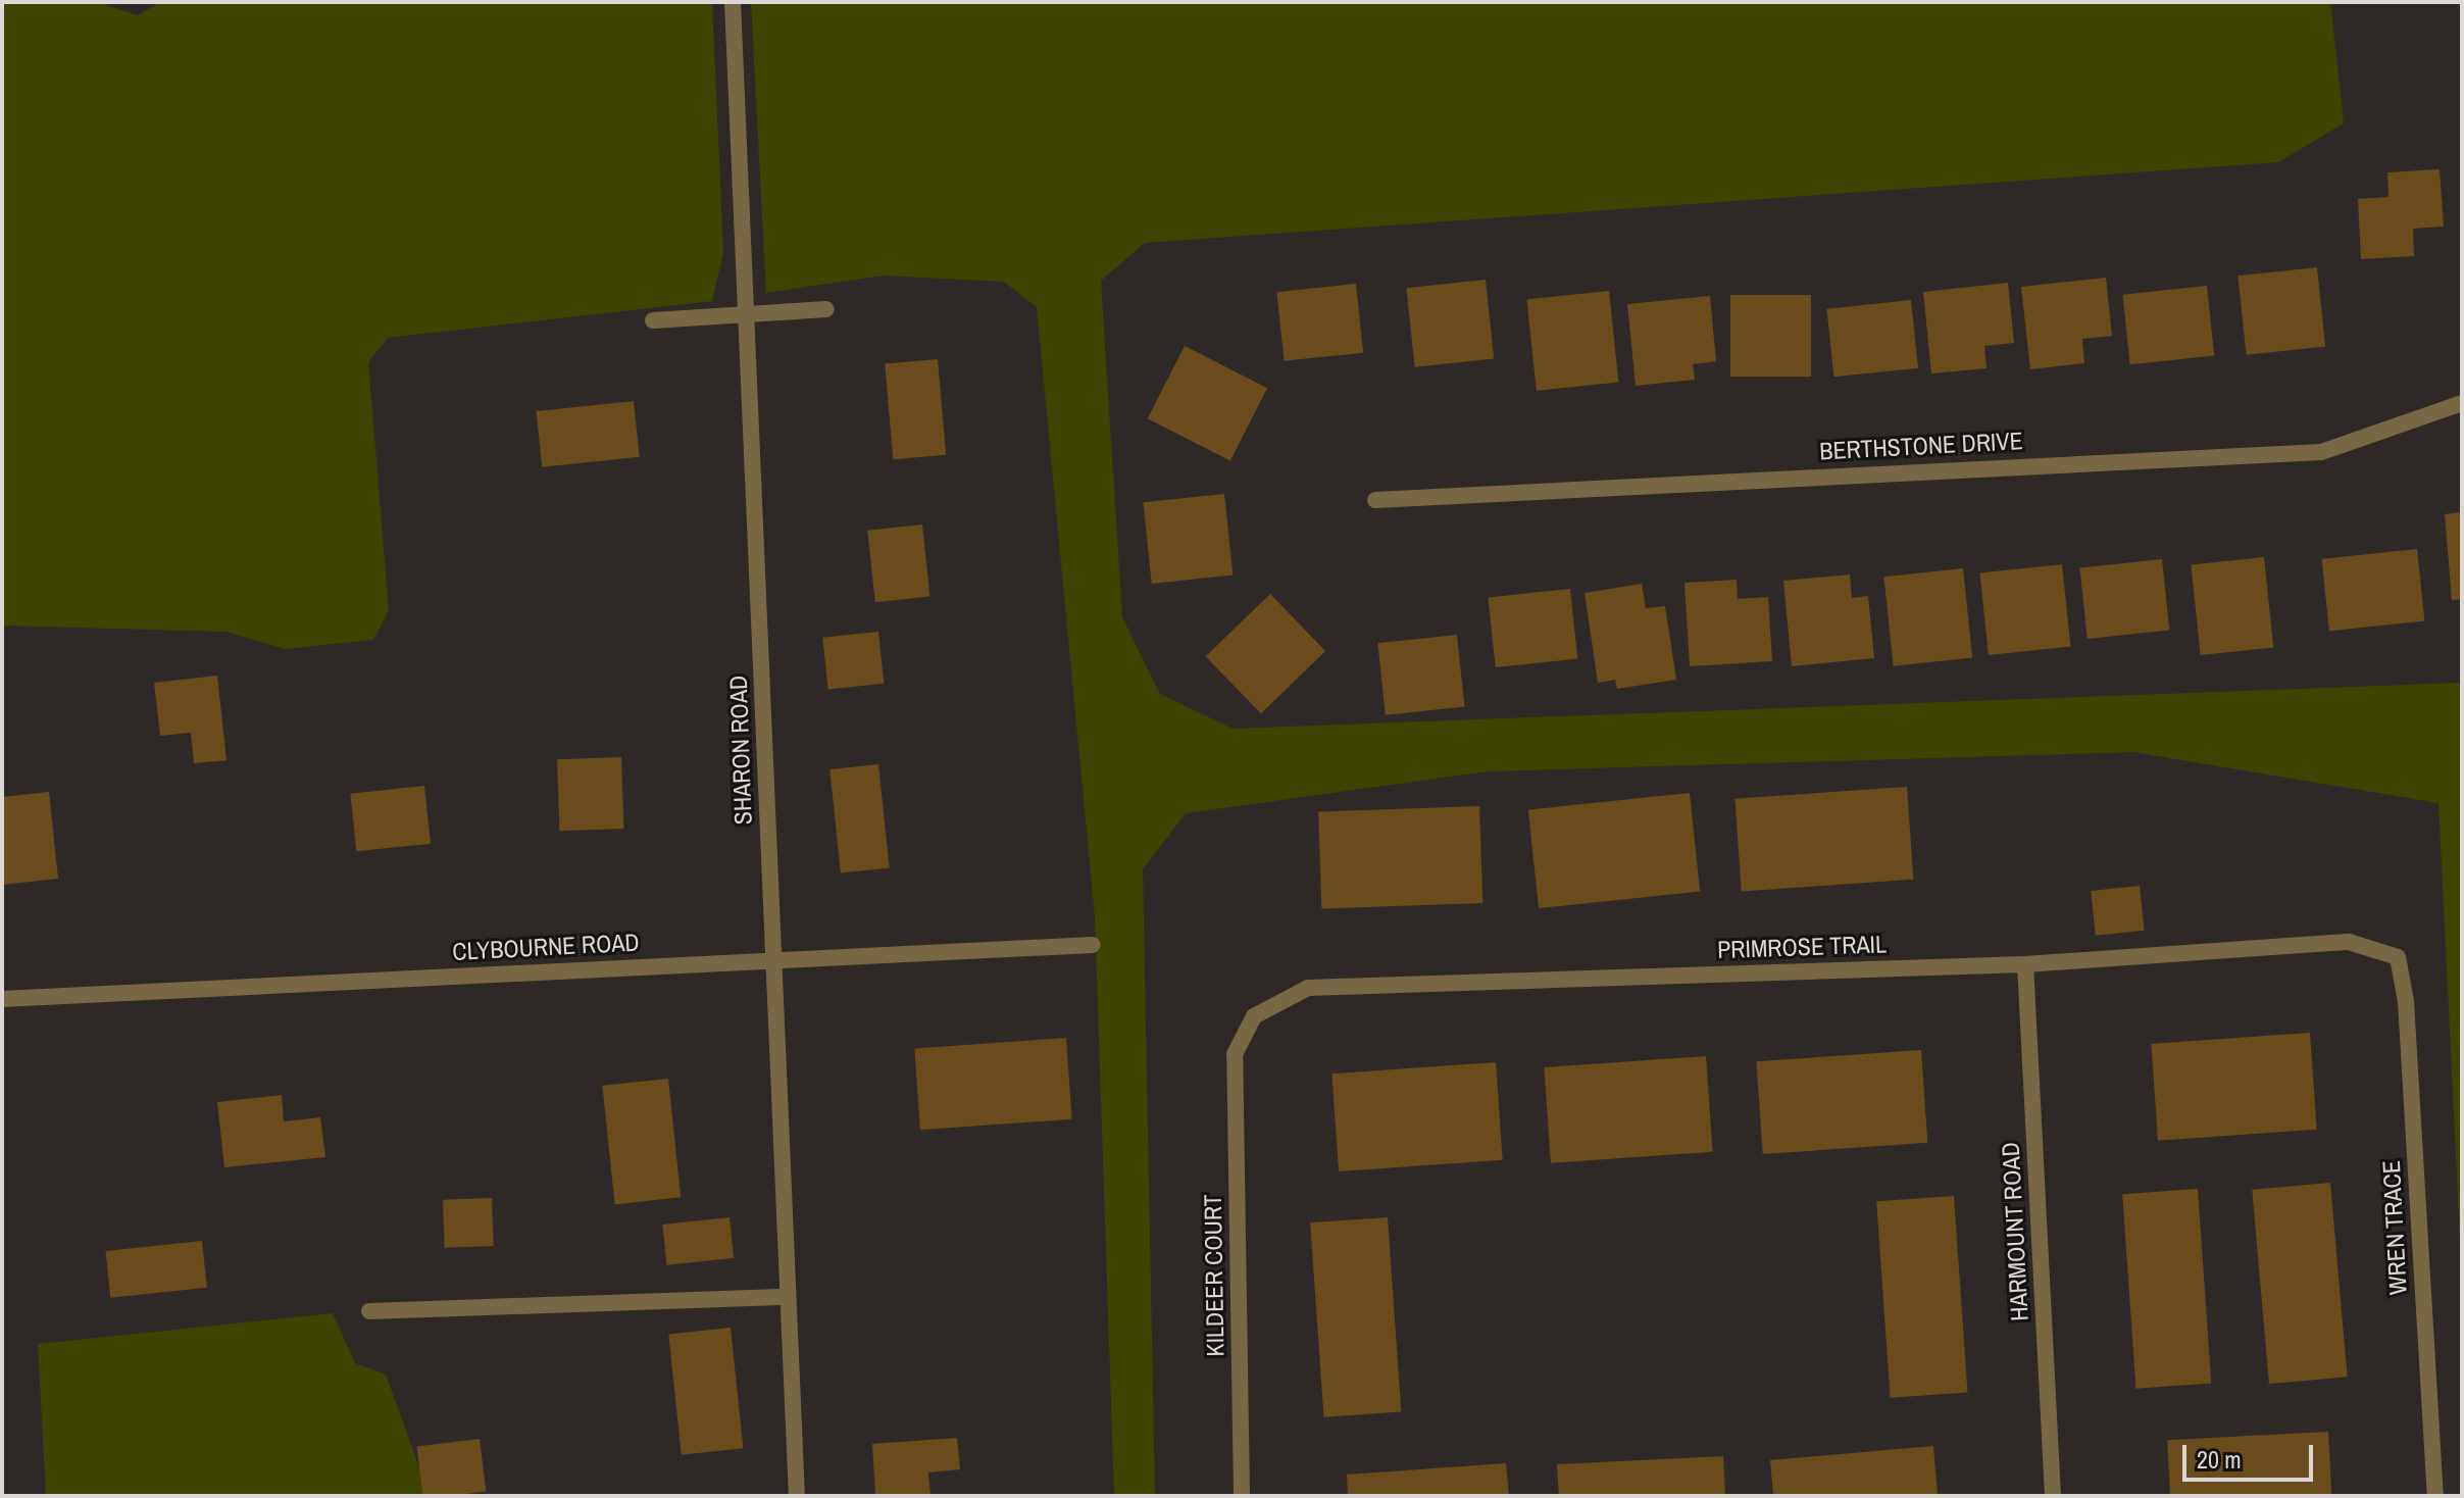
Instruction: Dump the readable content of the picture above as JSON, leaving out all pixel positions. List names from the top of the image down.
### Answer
{
  "streets": {
    "street": [
      "BERTHSTONE DRIVE",
      "SHARON ROAD",
      "CLYBOURNE ROAD",
      "PRIMROSE TRAIL",
      "WREN TRACE",
      "HARMOUNT ROAD",
      "KILDEER COURT"
    ]
  },
  "crossings": [
    ["SHARON ROAD", "CLYBOURNE ROAD"],
    ["PRIMROSE TRAIL", "WREN TRACE"],
    ["PRIMROSE TRAIL", "HARMOUNT ROAD"],
    ["PRIMROSE TRAIL", "KILDEER COURT"]
  ],
  "scale_bar": "20 m"
}
